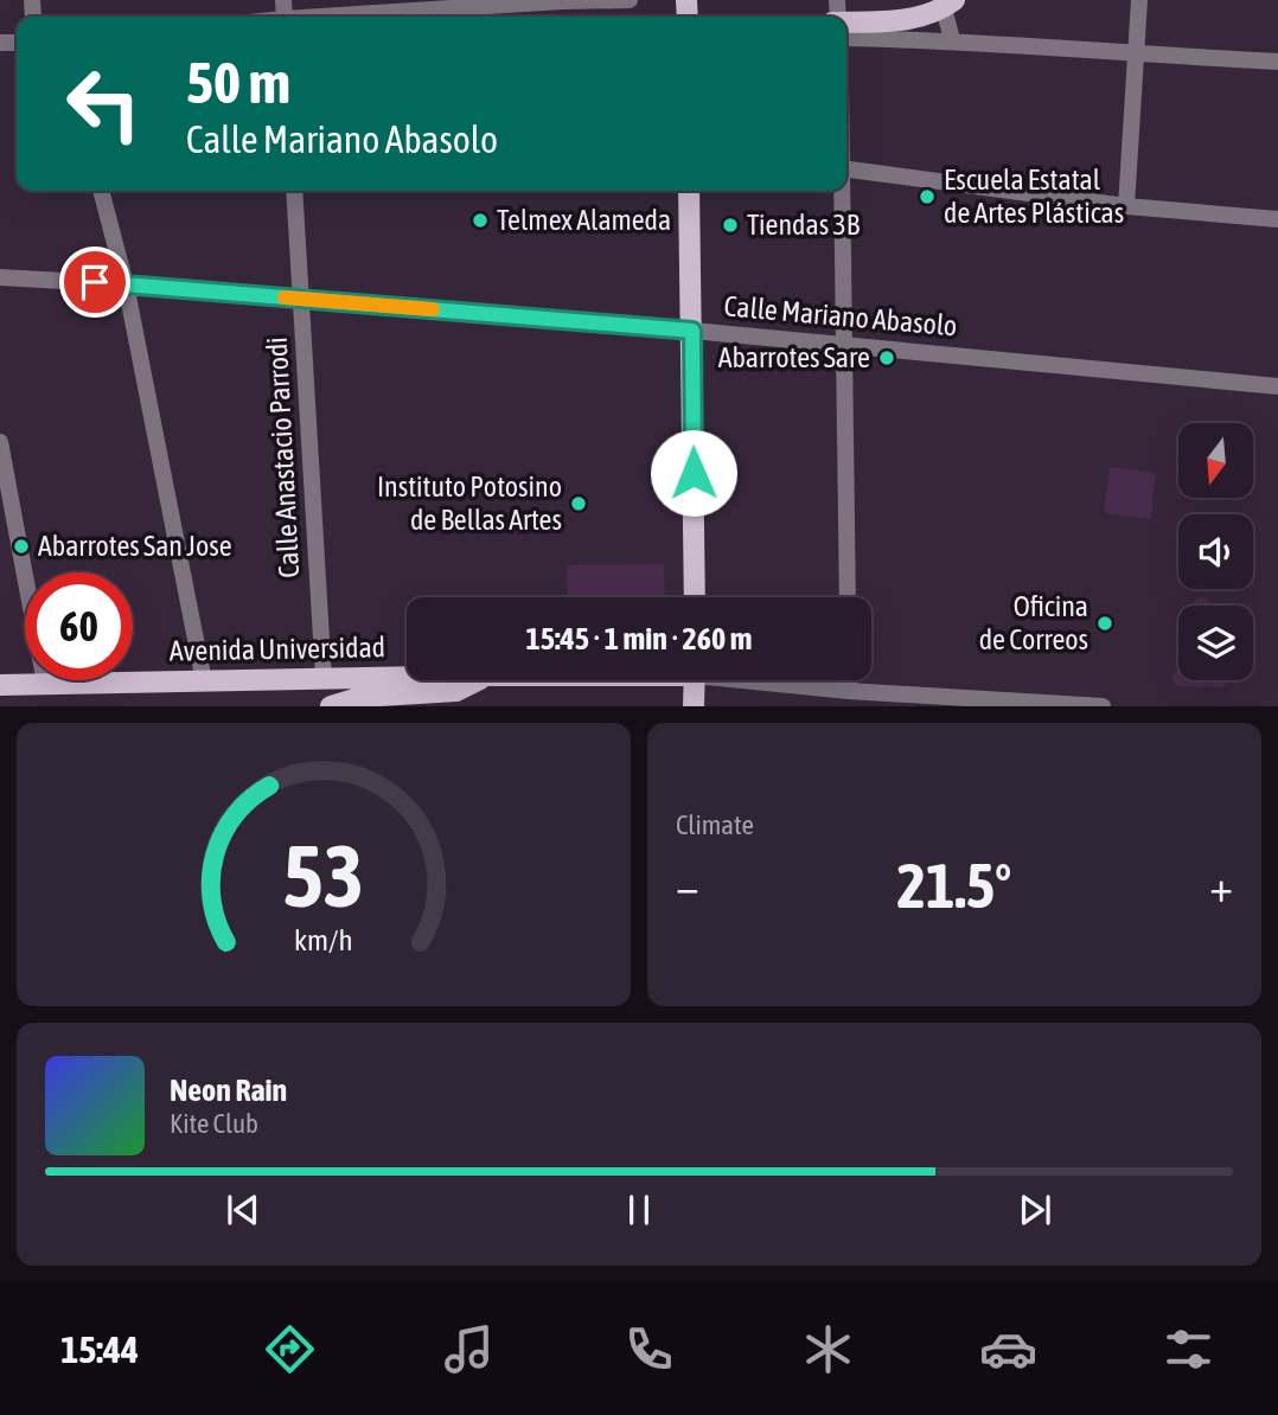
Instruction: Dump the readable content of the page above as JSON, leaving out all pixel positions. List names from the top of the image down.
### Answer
{
  "streets": {
    "main road": ["Avenida Universidad"],
    "street": ["Calle Mariano Abasolo", "Calle Anastacio Parrodi"]
  },
  "crossings": [
    ["Calle Mariano Abasolo", "Calle Anastacio Parrodi"],
    ["Calle Anastacio Parrodi", "Avenida Universidad"]
  ],
  "places": [
    "Escuela Estatal de Artes Plásticas",
    "Telmex Alameda",
    "Tiendas 3B",
    "Abarrotes Sare",
    "Instituto Potosino de Bellas Artes",
    "Abarrotes San Jose",
    "Oficina de Correos"
  ],
  "north": "bottom",
  "page": {
    "turn": ["50 m", "Calle Mariano Abasolo"],
    "limit": "60",
    "trip": "15:45 · 1 min · 260 m",
    "tile": "Climate",
    "heat": ["−", "21.5°", "+"],
    "song": ["Neon Rain", "Kite Club"],
    "tabs": "15:44",
    "gauge": ["53", "km/h"]
  }
}
